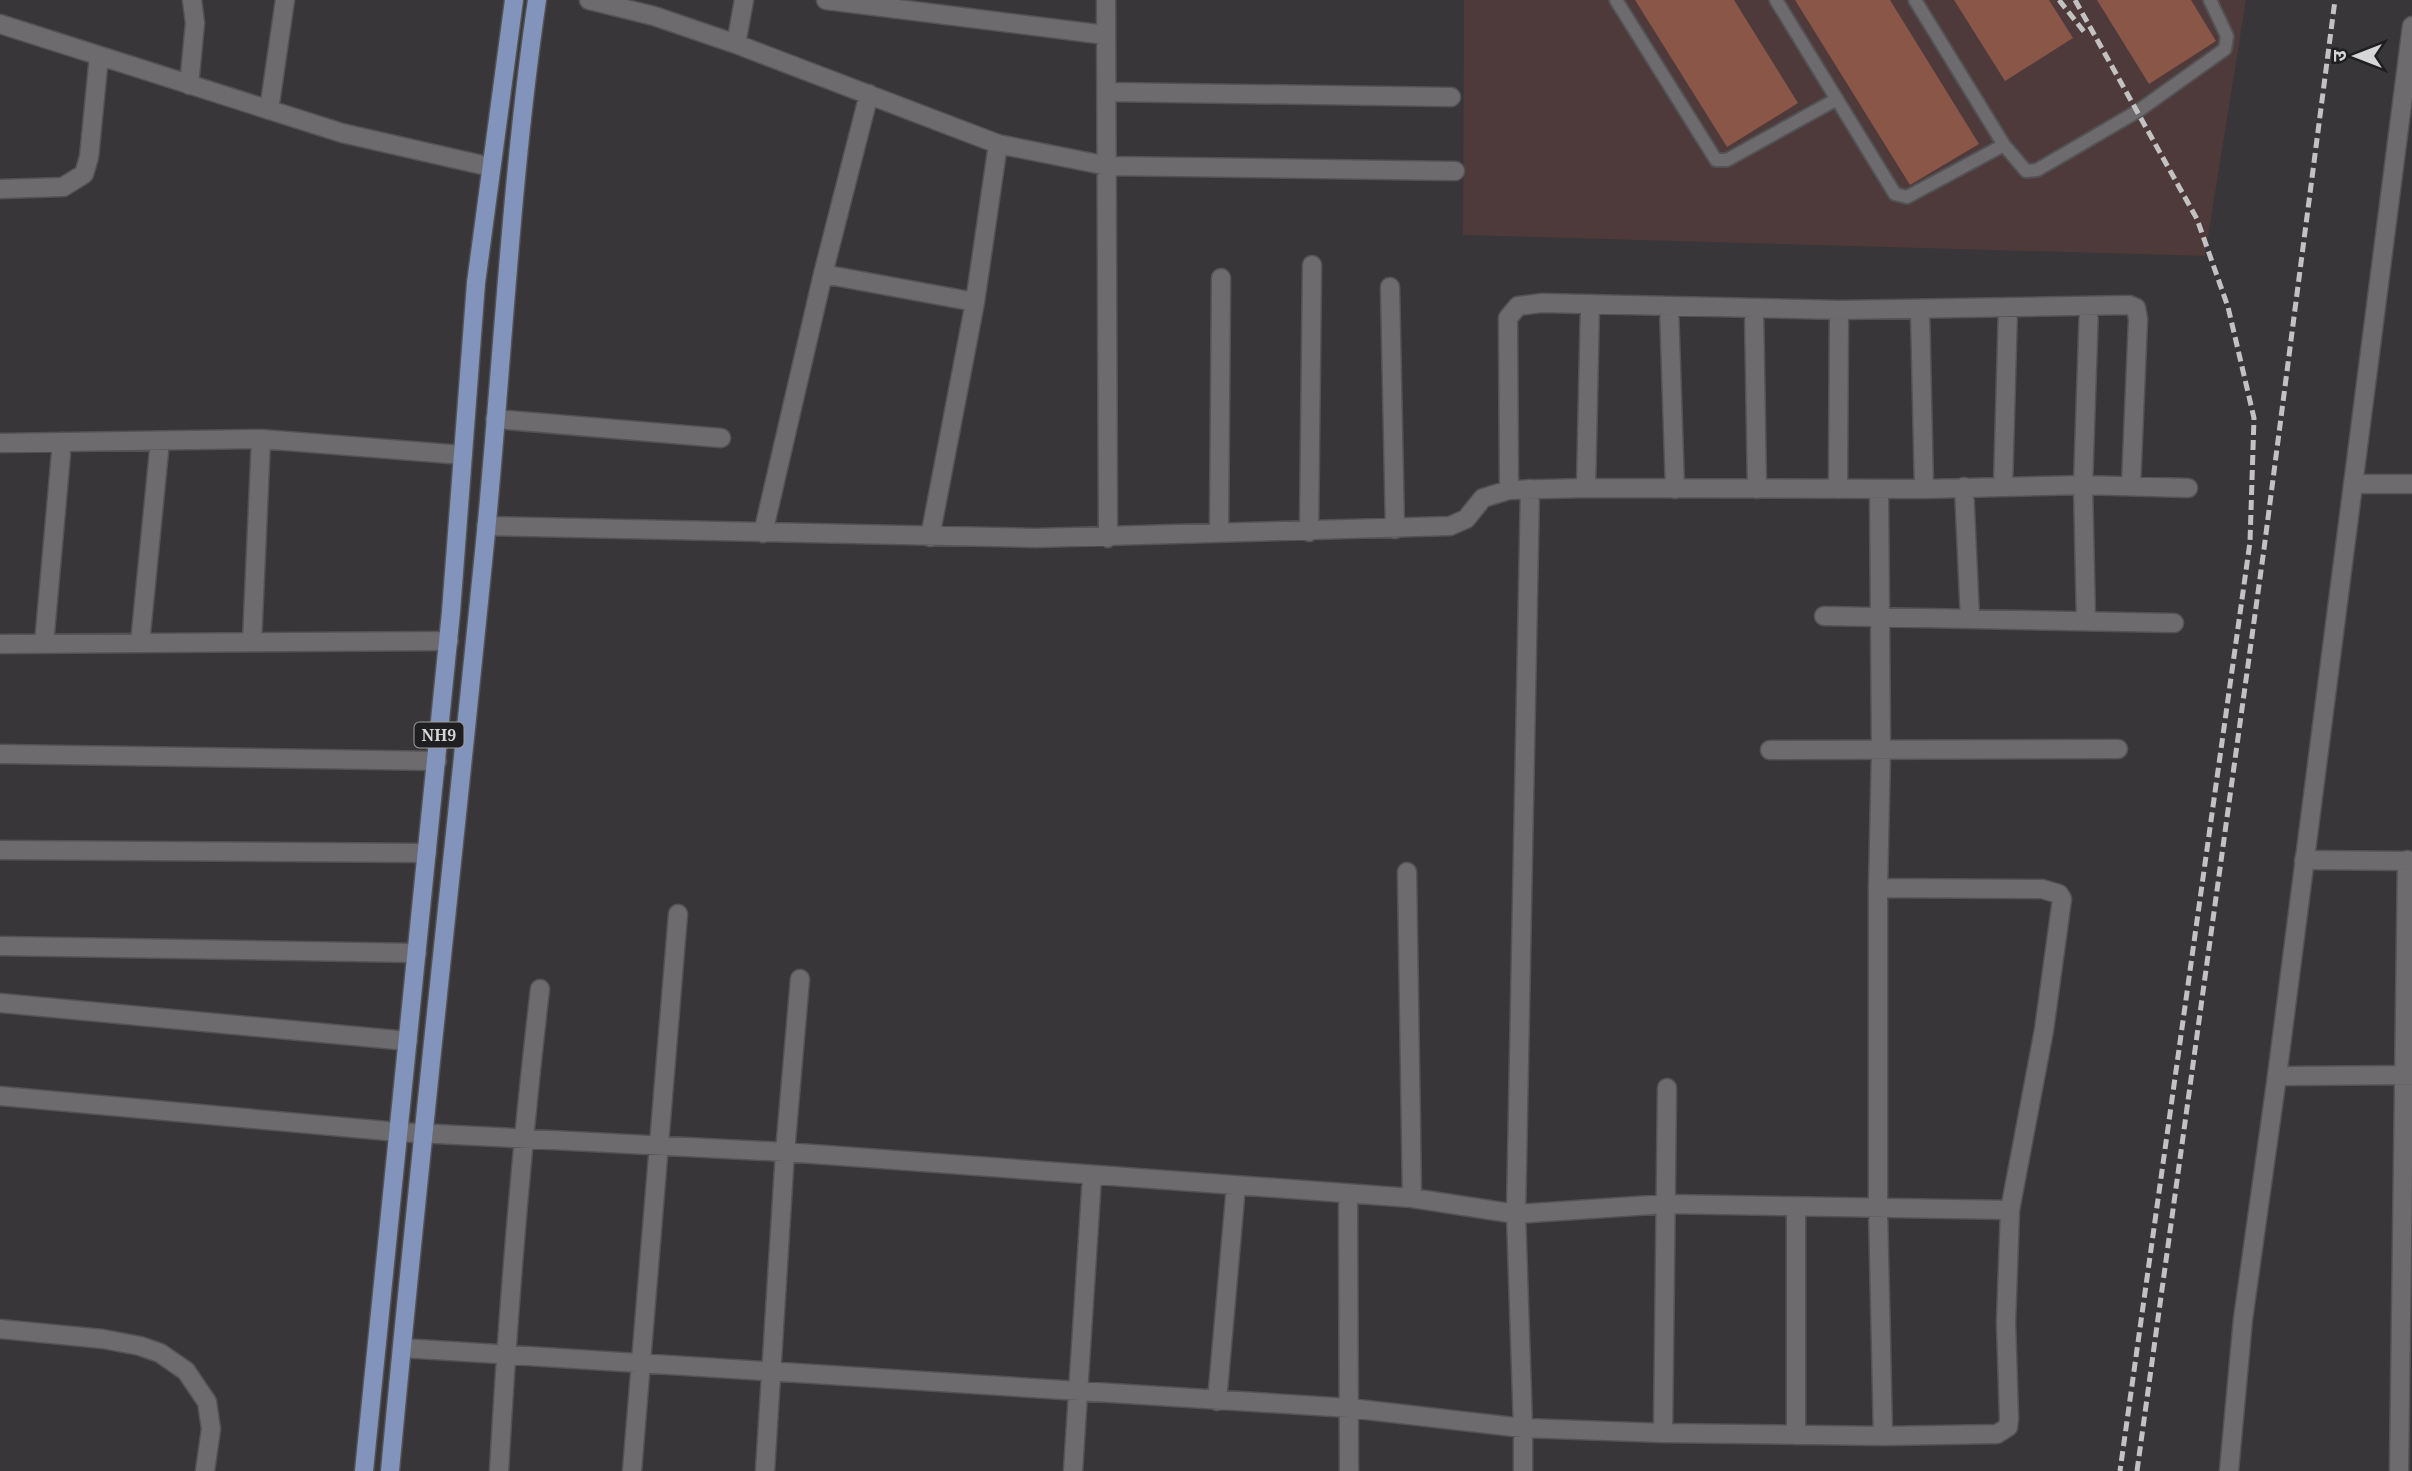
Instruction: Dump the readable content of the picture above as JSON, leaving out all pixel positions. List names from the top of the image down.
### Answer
{
  "streets": {
    "main road": ["NH9"]
  },
  "north": "left"
}
